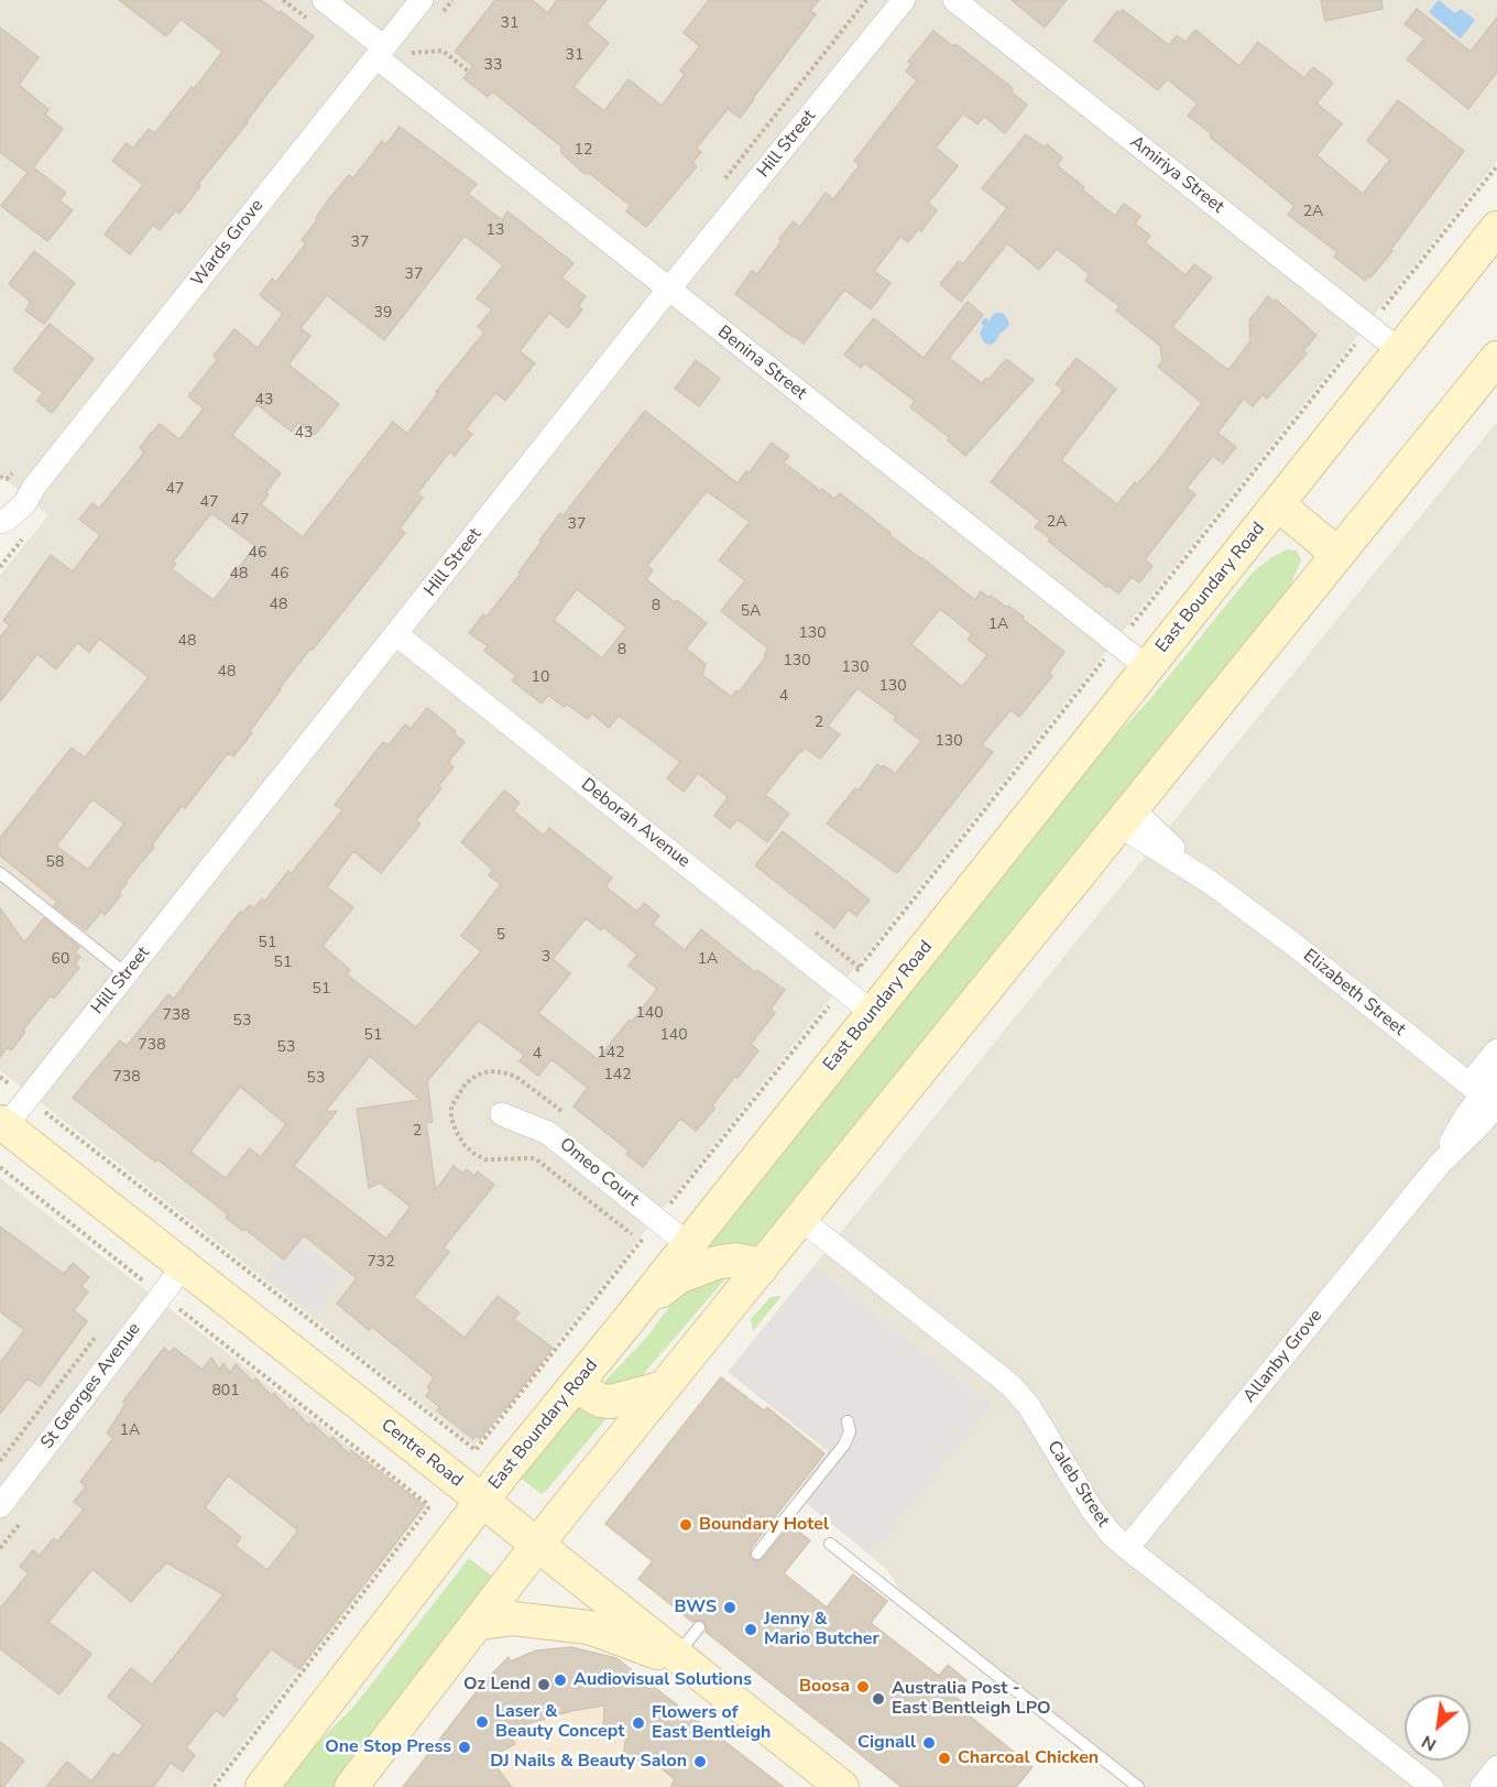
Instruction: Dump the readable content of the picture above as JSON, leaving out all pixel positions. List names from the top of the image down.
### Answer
{
  "streets": {
    "main road": ["East Boundary Road", "Centre Road"],
    "street": [
      "Hill Street",
      "Amiriya Street",
      "Wards Grove",
      "Benina Street",
      "Deborah Avenue",
      "Elizabeth Street",
      "Omeo Court",
      "Allanby Grove",
      "St Georges Avenue",
      "Caleb Street"
    ]
  },
  "crossings": [
    ["Hill Street", "Benina Street"],
    ["Hill Street", "Deborah Avenue"],
    ["Hill Street", "Centre Road"],
    ["Amiriya Street", "East Boundary Road"],
    ["Wards Grove", "Benina Street"],
    ["Benina Street", "East Boundary Road"],
    ["East Boundary Road", "Deborah Avenue"],
    ["East Boundary Road", "Omeo Court"],
    ["East Boundary Road", "Centre Road"],
    ["Elizabeth Street", "Allanby Grove"],
    ["Allanby Grove", "Caleb Street"],
    ["St Georges Avenue", "Centre Road"]
  ],
  "places": [
    "Boundary Hotel",
    "BWS",
    "Jenny & Mario Butcher",
    "Audiovisual Solutions",
    "Oz Lend",
    "Boosa",
    "Australia Post - East Bentleigh LPO",
    "Laser & Beauty Concept",
    "Flowers of East Bentleigh",
    "Cignall",
    "One Stop Press",
    "Charcoal Chicken",
    "DJ Nails & Beauty Salon"
  ],
  "house_numbers": [
    "31",
    "31",
    "33",
    "12",
    "2A",
    "13",
    "37",
    "37",
    "39",
    "43",
    "43",
    "47",
    "47",
    "47",
    "2A",
    "37",
    "46",
    "48",
    "46",
    "48",
    "8",
    "5A",
    "1A",
    "130",
    "48",
    "8",
    "130",
    "130",
    "48",
    "10",
    "130",
    "4",
    "2",
    "130",
    "58",
    "5",
    "51",
    "3",
    "60",
    "1A",
    "51",
    "51",
    "140",
    "738",
    "53",
    "51",
    "140",
    "738",
    "53",
    "142",
    "4",
    "142",
    "738",
    "53",
    "2",
    "732",
    "801",
    "1A"
  ],
  "north": "bottom left"
}
